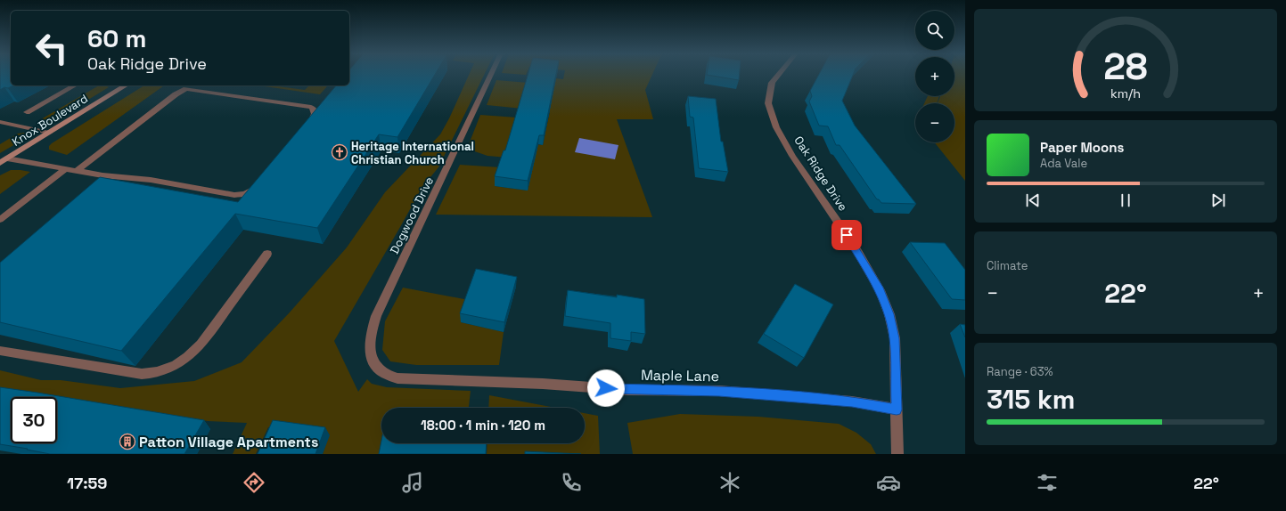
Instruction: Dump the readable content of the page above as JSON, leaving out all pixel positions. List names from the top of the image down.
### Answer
{
  "streets": {
    "main road": ["Knox Boulevard"],
    "street": ["Oak Ridge Drive", "Dogwood Drive", "Maple Lane"]
  },
  "crossings": [
    ["Oak Ridge Drive", "Maple Lane"],
    ["Dogwood Drive", "Maple Lane"]
  ],
  "places": {
    "church": ["Heritage International Christian Church"],
    "building": ["Patton Village Apartments"]
  },
  "page": {
    "map_buttons": ["+", "−"],
    "turn": ["60 m", "Oak Ridge Drive"],
    "song": ["Paper Moons", "Ada Vale"],
    "tile": [
      "Climate",
      ["Range · 63%", "315 km"]
    ],
    "heat": ["−", "22°", "+"],
    "limit": "30",
    "trip": "18:00 · 1 min · 120 m",
    "tabs": ["17:59", "22°"],
    "gauge": ["28", "km/h"]
  }
}
